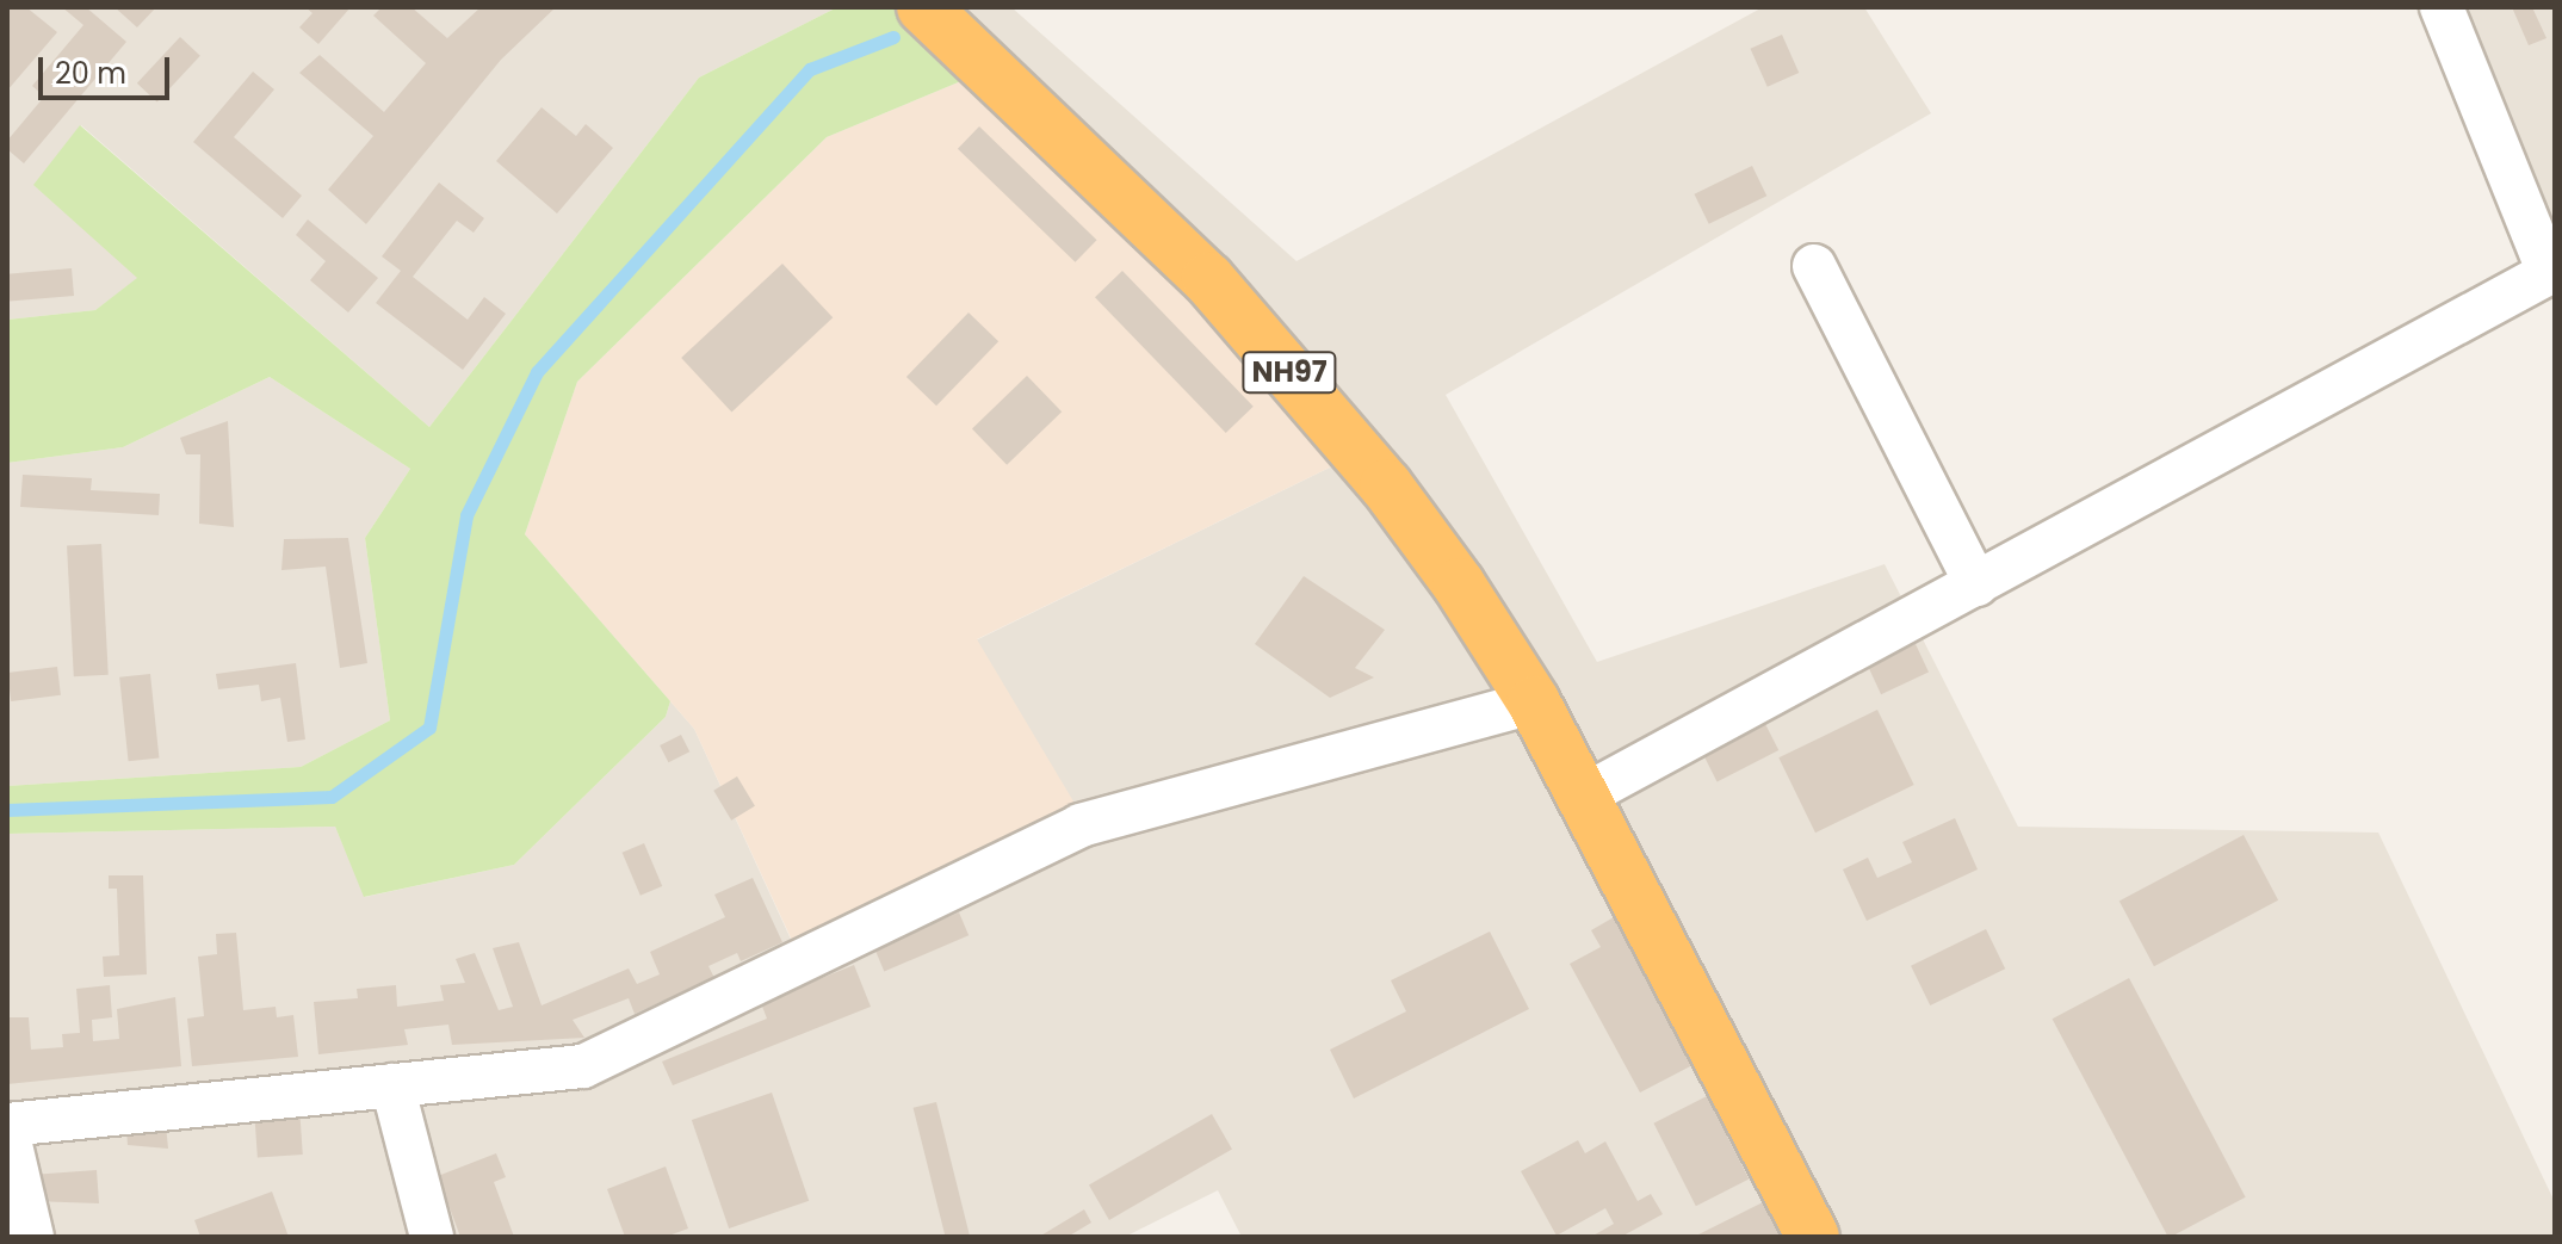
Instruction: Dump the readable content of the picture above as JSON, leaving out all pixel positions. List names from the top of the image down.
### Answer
{
  "streets": {
    "highway": ["NH97"]
  },
  "scale_bar": "20 m"
}
